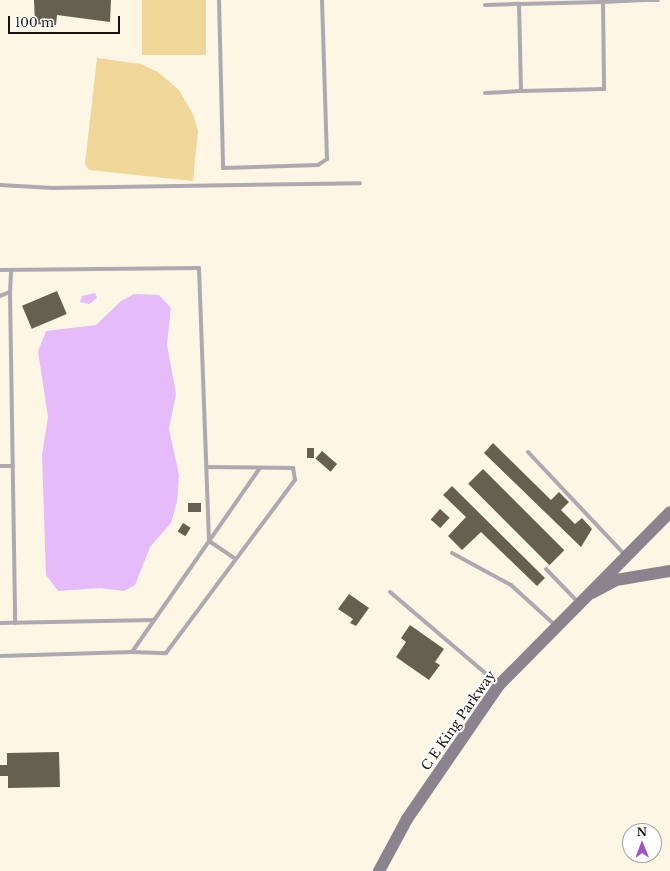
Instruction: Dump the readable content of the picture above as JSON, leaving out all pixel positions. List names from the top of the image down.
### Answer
{
  "streets": {
    "main road": ["C E King Parkway"]
  },
  "scale_bar": "100 m",
  "north": "top"
}
